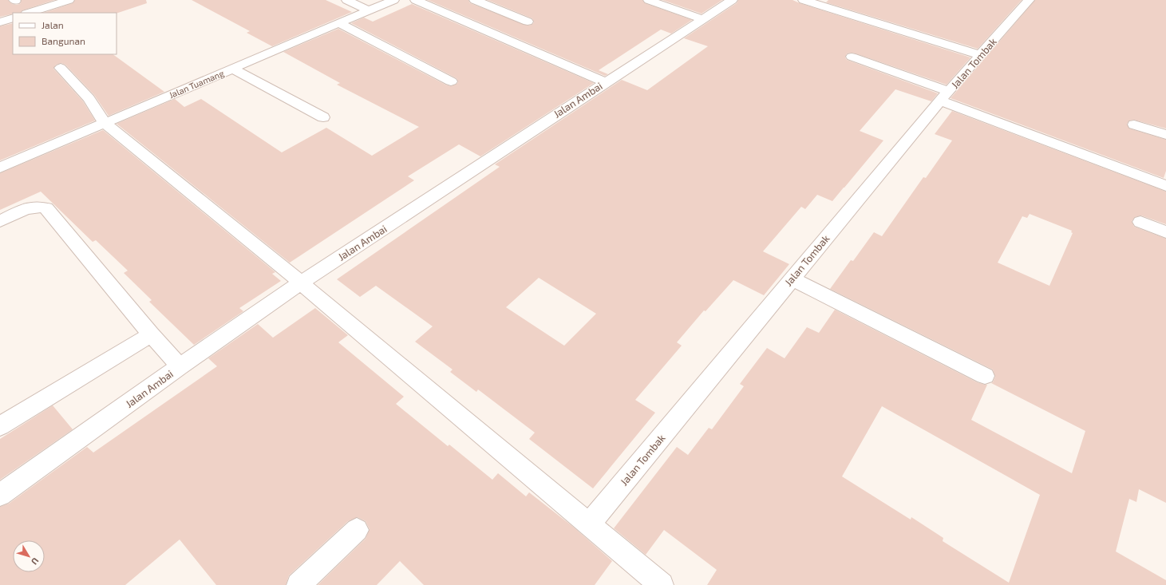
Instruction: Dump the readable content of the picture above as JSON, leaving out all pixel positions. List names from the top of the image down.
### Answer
{
  "streets": {
    "street": ["Jalan Tombak", "Jalan Tuamang", "Jalan Ambai"]
  },
  "legend": ["Jalan", "Bangunan"],
  "north": "bottom right"
}
